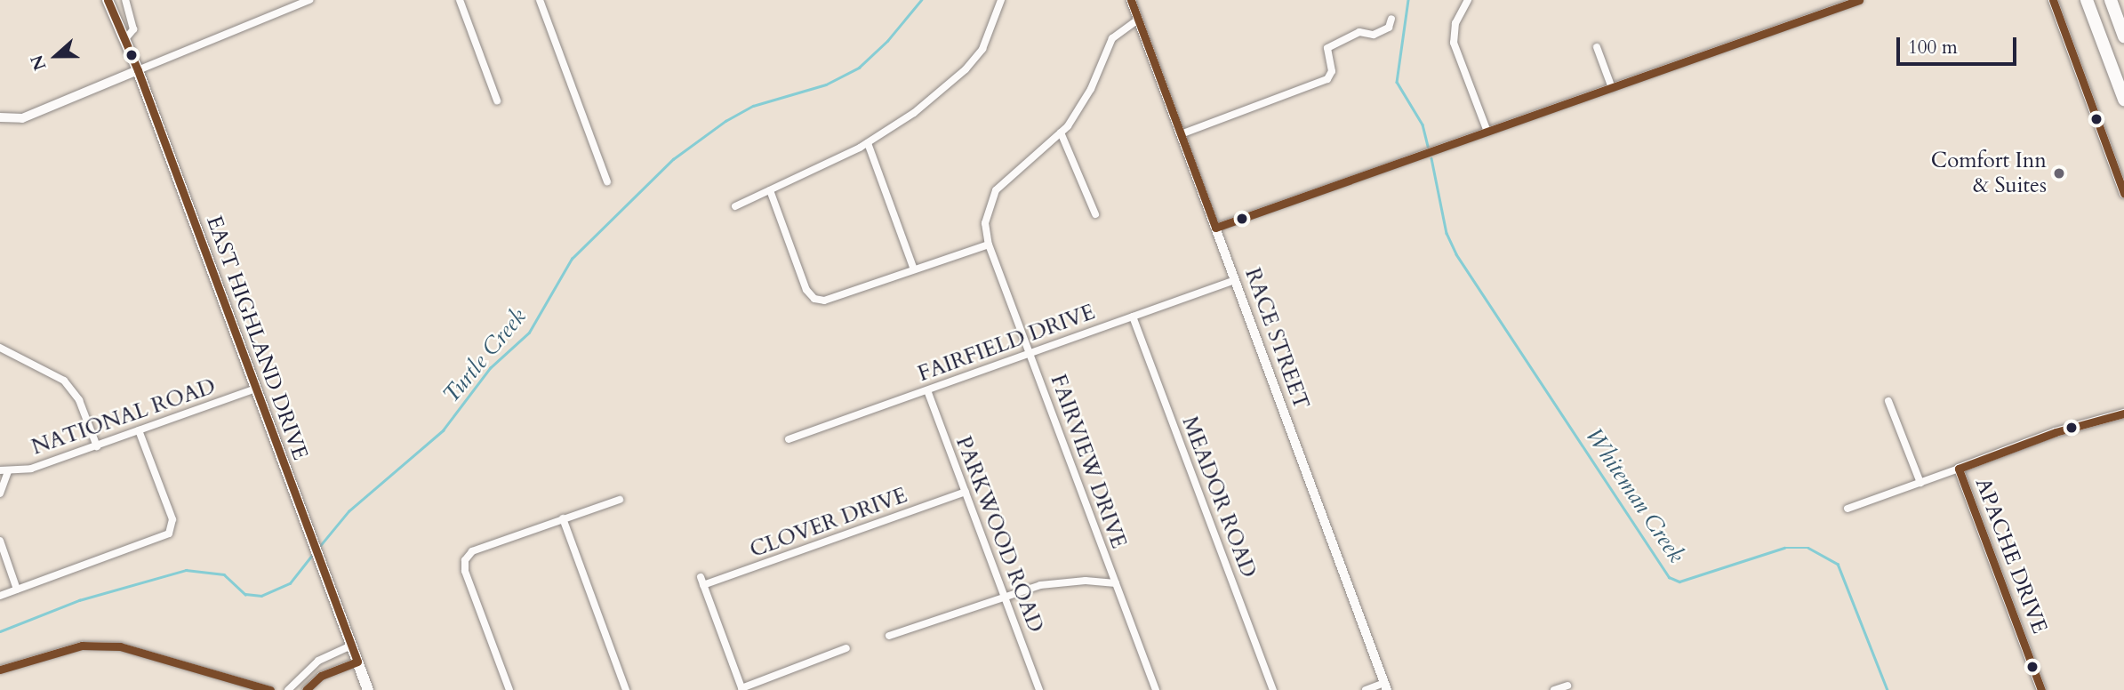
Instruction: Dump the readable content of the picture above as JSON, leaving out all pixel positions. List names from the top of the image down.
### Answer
{
  "streets": {
    "main road": ["EAST HIGHLAND DRIVE"],
    "street": [
      "RACE STREET",
      "FAIRFIELD DRIVE",
      "NATIONAL ROAD",
      "FAIRVIEW DRIVE",
      "MEADOR ROAD",
      "CLOVER DRIVE",
      "PARKWOOD ROAD",
      "APACHE DRIVE"
    ]
  },
  "crossings": [
    ["EAST HIGHLAND DRIVE", "NATIONAL ROAD"],
    ["RACE STREET", "FAIRFIELD DRIVE"],
    ["RACE STREET", "FAIRVIEW DRIVE"],
    ["FAIRFIELD DRIVE", "FAIRVIEW DRIVE"],
    ["FAIRFIELD DRIVE", "MEADOR ROAD"],
    ["FAIRFIELD DRIVE", "PARKWOOD ROAD"],
    ["CLOVER DRIVE", "PARKWOOD ROAD"]
  ],
  "water": ["Turtle Creek", "Whiteman Creek"],
  "places": ["Comfort Inn & Suites"],
  "scale_bar": "100 m",
  "north": "left"
}
